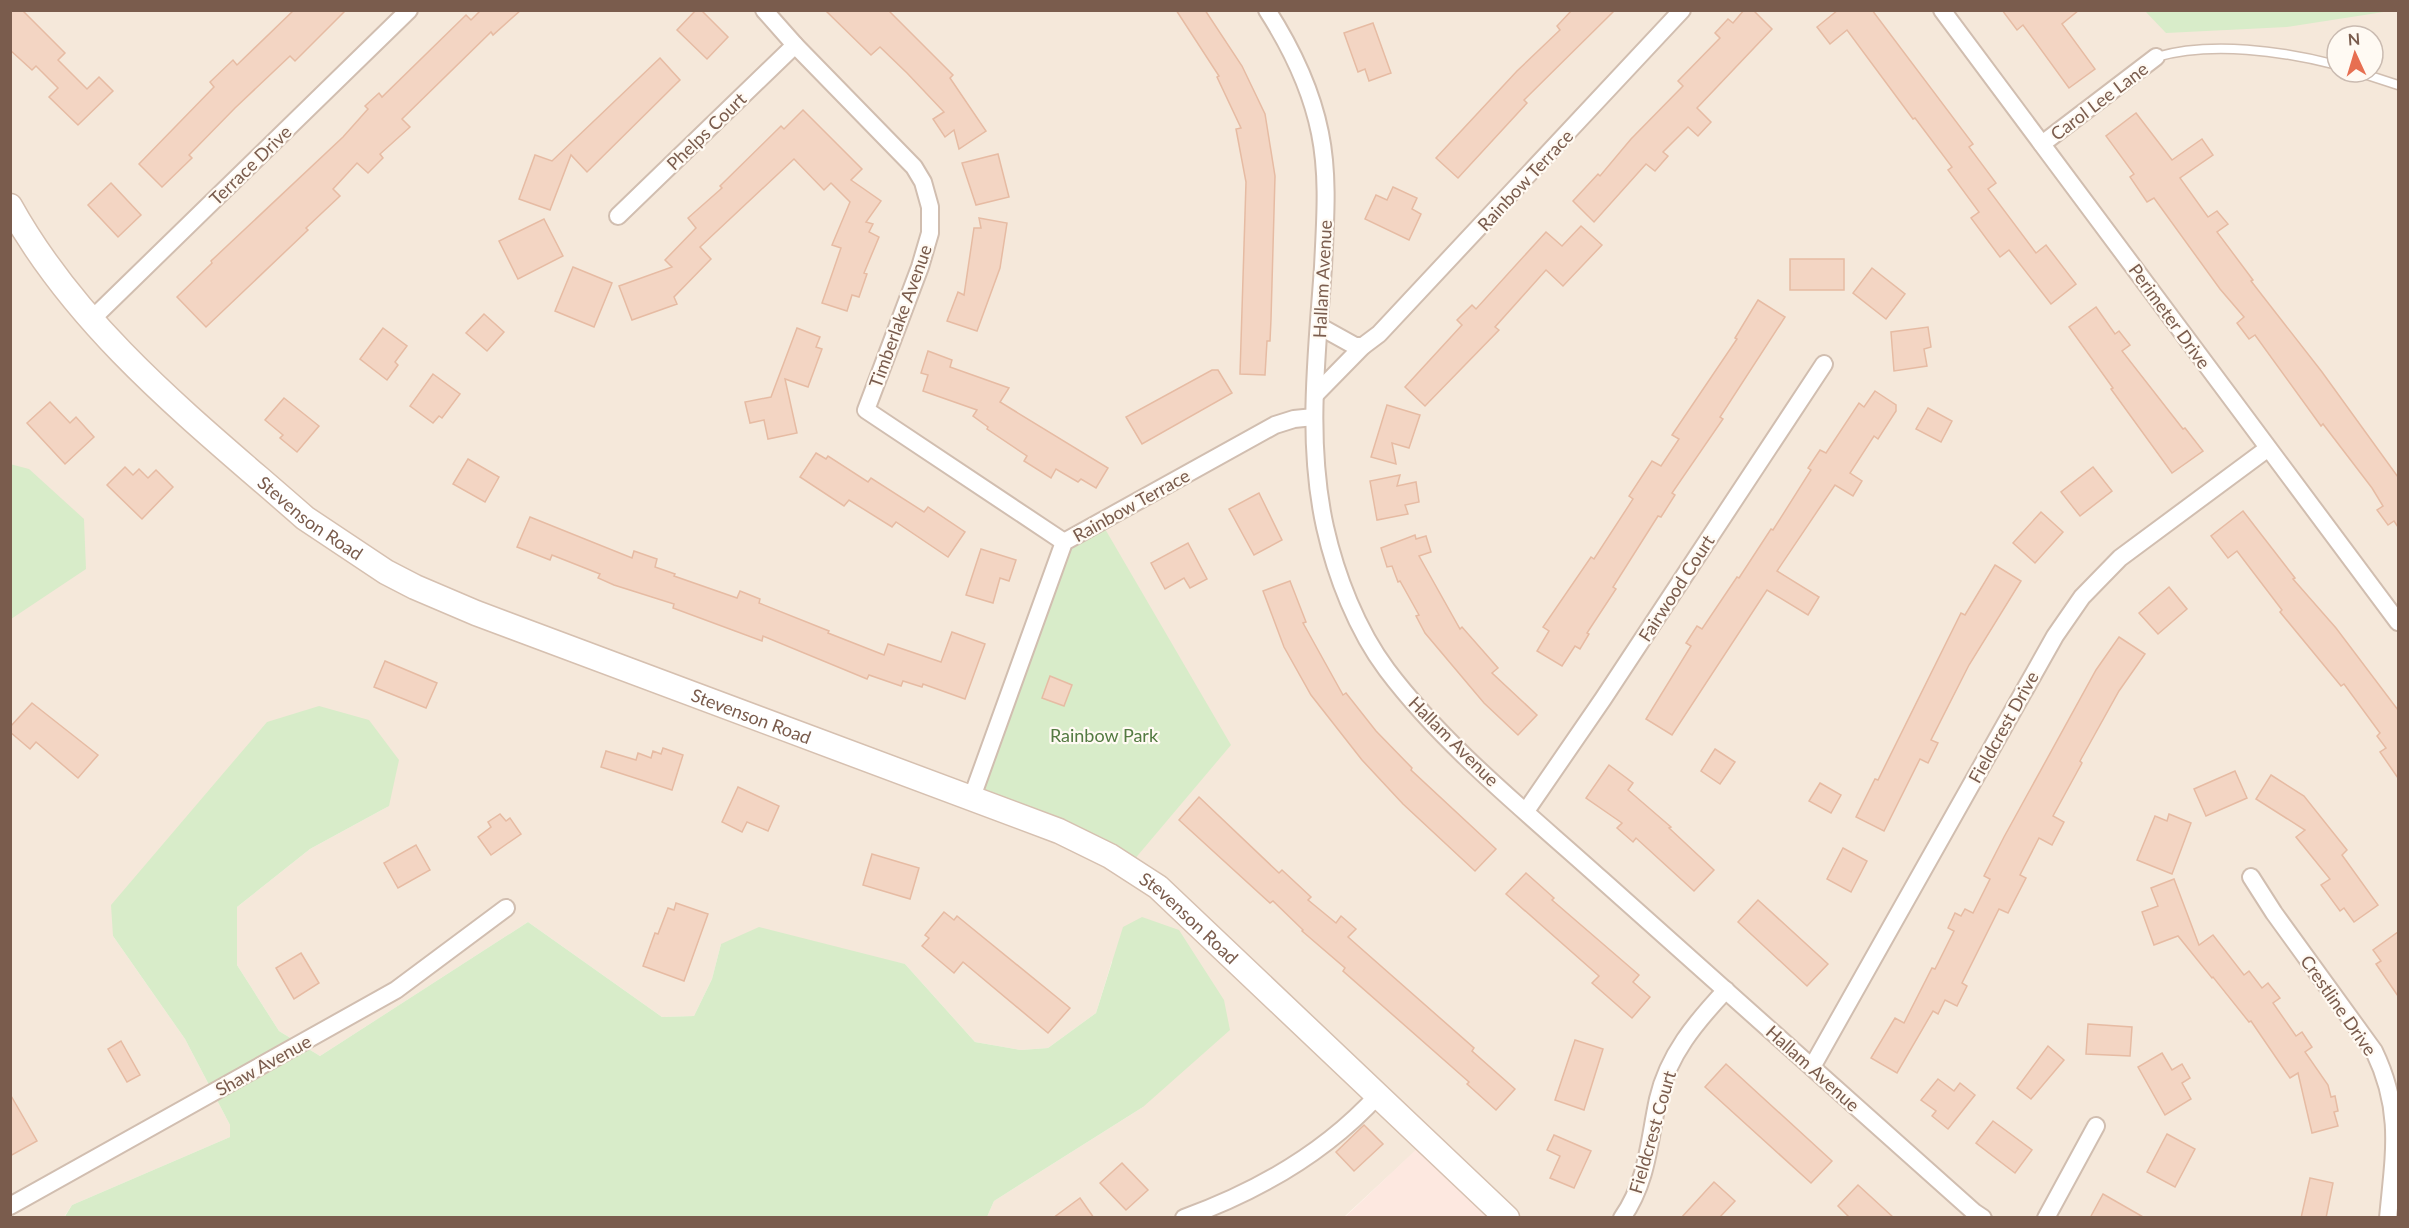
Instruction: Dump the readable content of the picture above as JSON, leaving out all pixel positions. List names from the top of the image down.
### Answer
{
  "streets": {
    "main road": ["Stevenson Road"],
    "street": [
      "Carol Lee Lane",
      "Phelps Court",
      "Terrace Drive",
      "Rainbow Terrace",
      "Hallam Avenue",
      "Timberlake Avenue",
      "Perimeter Drive",
      "Fairwood Court",
      "Fieldcrest Drive",
      "Crestline Drive",
      "Shaw Avenue",
      "Fieldcrest Court"
    ]
  },
  "crossings": [
    ["Carol Lee Lane", "Perimeter Drive"],
    ["Phelps Court", "Timberlake Avenue"],
    ["Terrace Drive", "Stevenson Road"],
    ["Rainbow Terrace", "Hallam Avenue"],
    ["Rainbow Terrace", "Timberlake Avenue"],
    ["Rainbow Terrace", "Stevenson Road"],
    ["Hallam Avenue", "Fairwood Court"],
    ["Hallam Avenue", "Fieldcrest Drive"],
    ["Hallam Avenue", "Fieldcrest Court"],
    ["Perimeter Drive", "Fieldcrest Drive"]
  ],
  "parks": ["Rainbow Park"],
  "north": "top"
}
